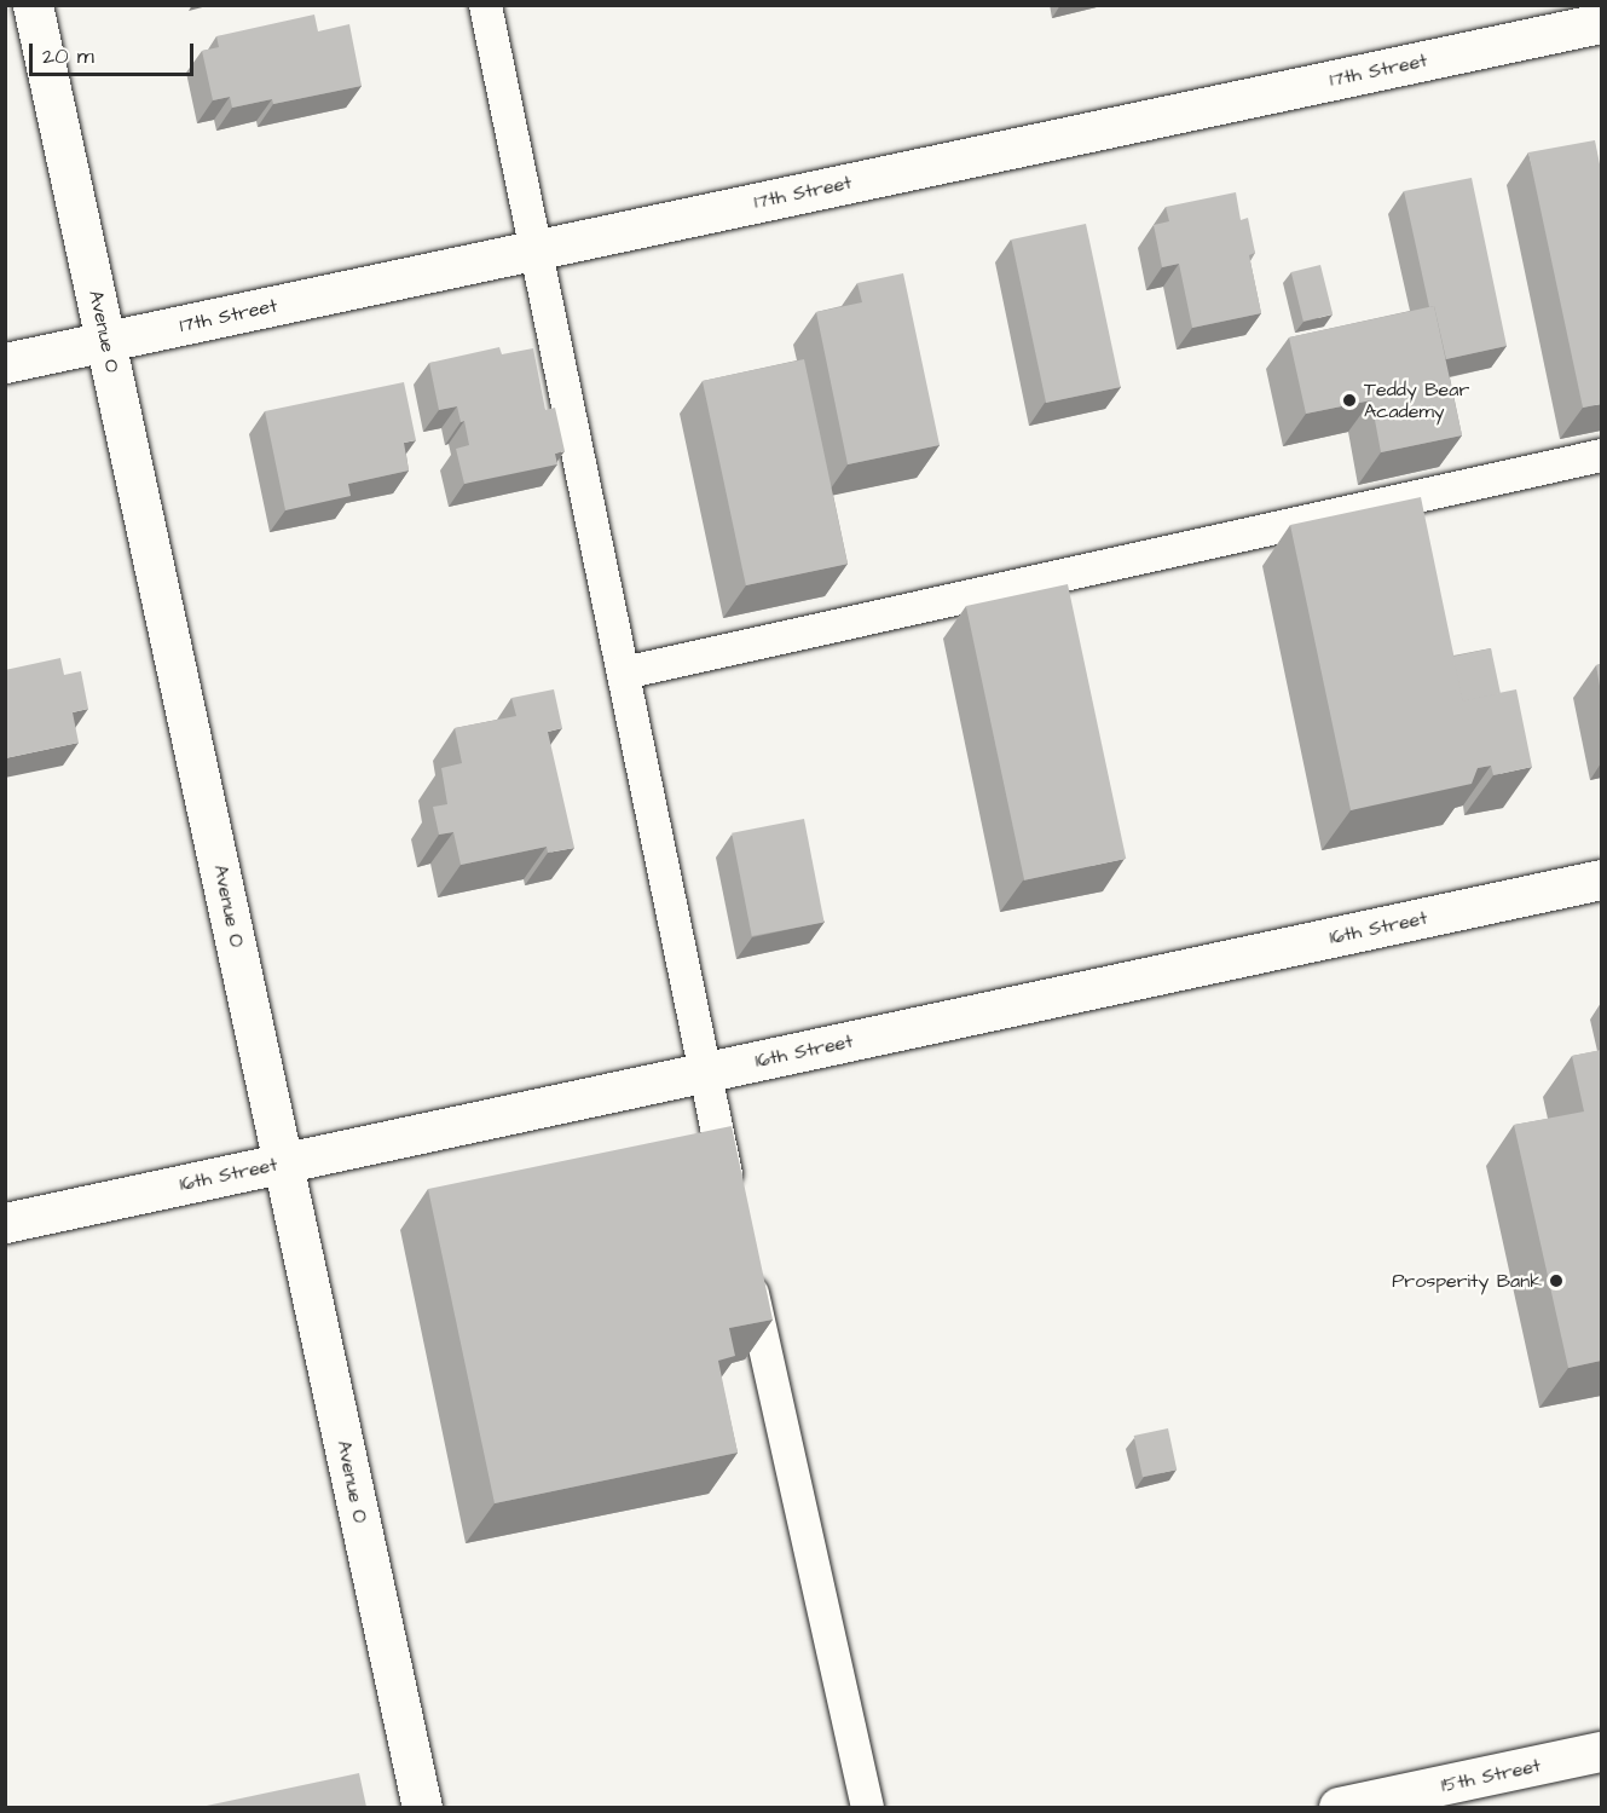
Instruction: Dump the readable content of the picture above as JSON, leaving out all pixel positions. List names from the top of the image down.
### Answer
{
  "streets": {
    "street": [
      "17th Street",
      "Avenue O",
      "16th Street",
      "15th Street"
    ]
  },
  "crossings": [
    ["17th Street", "Avenue O"],
    ["Avenue O", "16th Street"]
  ],
  "places": ["Teddy Bear Academy", "Prosperity Bank"],
  "scale_bar": "20 m"
}
